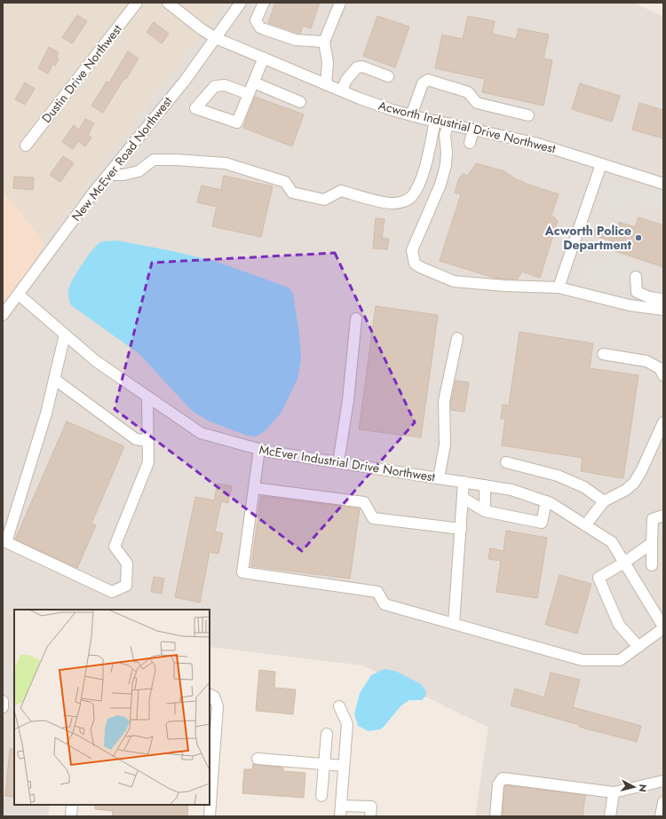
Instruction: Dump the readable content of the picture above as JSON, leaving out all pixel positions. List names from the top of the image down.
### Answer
{
  "streets": {
    "street": [
      "Dustin Drive Northwest",
      "Acworth Industrial Drive Northwest",
      "New McEver Road Northwest",
      "McEver Industrial Drive Northwest"
    ]
  },
  "crossings": [
    ["Acworth Industrial Drive Northwest", "New McEver Road Northwest"],
    ["New McEver Road Northwest", "McEver Industrial Drive Northwest"]
  ],
  "places": ["Acworth Police Department"],
  "north": "right"
}
